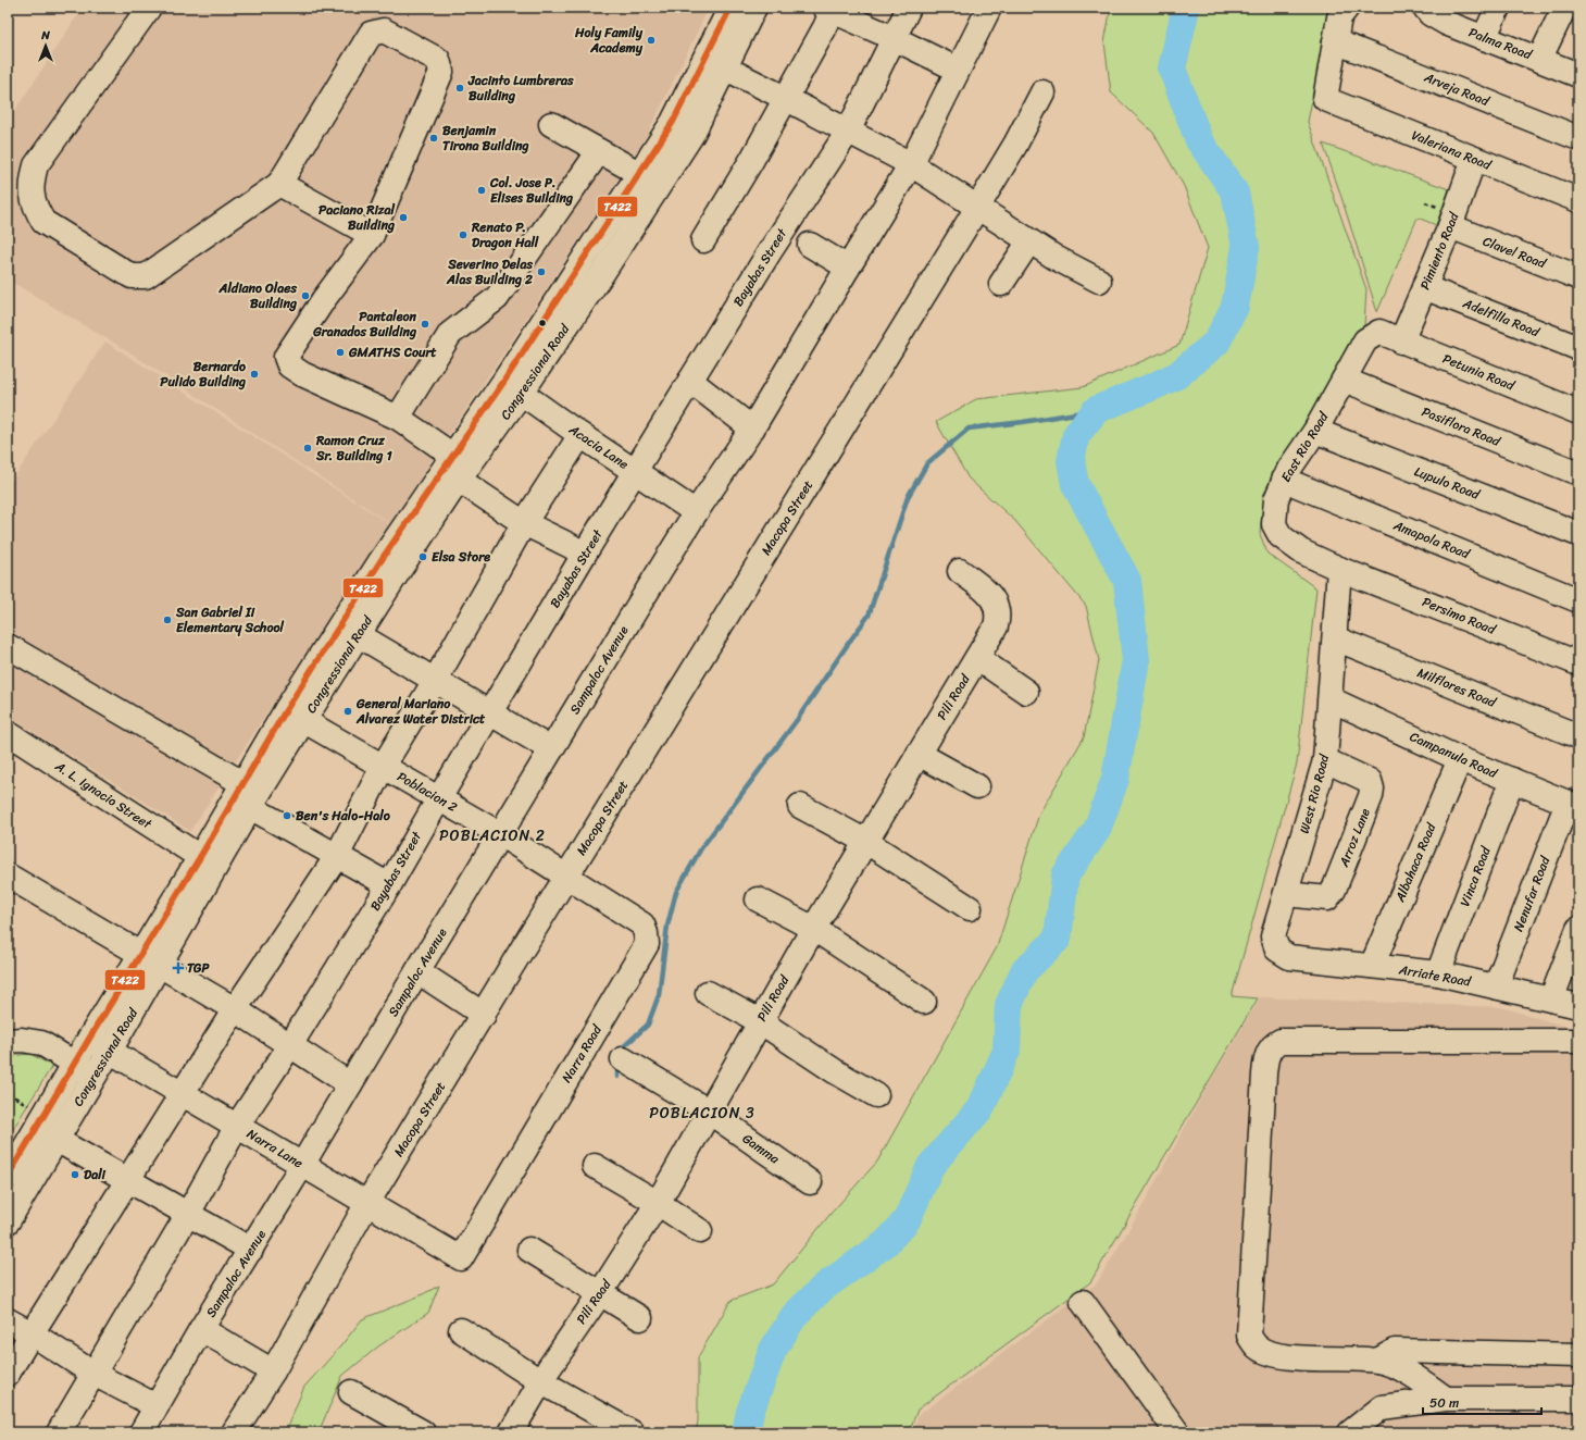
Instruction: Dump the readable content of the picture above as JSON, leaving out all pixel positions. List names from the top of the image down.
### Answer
{
  "streets": {
    "street": [
      "Palma Road",
      "Arveja Road",
      "Valeriana Road",
      "Pimiento Road",
      "Clavel Road",
      "Bayabas Street",
      "Adelfilla Road",
      "Congressional Road",
      "Petunia Road",
      "Pasiflora Road",
      "Acacia Lane",
      "East Rio Road",
      "Lupulo Road",
      "Macopa Street",
      "Amapola Road",
      "Persimo Road",
      "Sampaloc Avenue",
      "Milflores Road",
      "Pili Road",
      "Campanula Road",
      "Poblacion 2",
      "West Rio Road",
      "A. L. Ignacio Street",
      "Arroz Lane",
      "Albahaca Road",
      "Vinca Road",
      "Nenufar Road",
      "Arriate Road",
      "Narra Road",
      "Narra Lane",
      "Gamma"
    ]
  },
  "crossings": [
    ["Arveja Road", "Valeriana Road"],
    ["Valeriana Road", "Pimiento Road"],
    ["Pimiento Road", "Clavel Road"],
    ["Pimiento Road", "Adelfilla Road"],
    ["Pimiento Road", "Petunia Road"],
    ["Bayabas Street", "Acacia Lane"],
    ["Bayabas Street", "Poblacion 2"],
    ["Bayabas Street", "Narra Lane"],
    ["Congressional Road", "Acacia Lane"],
    ["Congressional Road", "Poblacion 2"],
    ["Congressional Road", "A. L. Ignacio Street"],
    ["Congressional Road", "Narra Lane"],
    ["Petunia Road", "East Rio Road"],
    ["Pasiflora Road", "East Rio Road"],
    ["Acacia Lane", "Sampaloc Avenue"],
    ["East Rio Road", "Lupulo Road"],
    ["East Rio Road", "Amapola Road"],
    ["East Rio Road", "Persimo Road"],
    ["East Rio Road", "West Rio Road"],
    ["Macopa Street", "Poblacion 2"],
    ["Macopa Street", "Narra Road"],
    ["Macopa Street", "Narra Lane"],
    ["Persimo Road", "West Rio Road"],
    ["Sampaloc Avenue", "Poblacion 2"],
    ["Sampaloc Avenue", "Narra Lane"],
    ["Milflores Road", "West Rio Road"],
    ["Pili Road", "Gamma"],
    ["Campanula Road", "West Rio Road"],
    ["Campanula Road", "Albahaca Road"],
    ["Campanula Road", "Vinca Road"],
    ["Campanula Road", "Nenufar Road"],
    ["Poblacion 2", "Narra Road"],
    ["West Rio Road", "Arroz Lane"],
    ["West Rio Road", "Arriate Road"],
    ["Albahaca Road", "Arriate Road"],
    ["Vinca Road", "Arriate Road"],
    ["Nenufar Road", "Arriate Road"],
    ["Narra Road", "Narra Lane"]
  ],
  "districts": ["POBLACION 2", "POBLACION 3"],
  "places": {
    "other": [
      "Holy Family Academy",
      "Jacinto Lumbreras Building",
      "Benjamin Tirona Building",
      "Col. Jose P. Elises Building",
      "Paciano Rizal Building",
      "Renato P. Dragon Hall",
      "Severino Delas Alas Building 2",
      "Aldiano Olaes Building",
      "Pantaleon Granados Building",
      "GMATHS Court",
      "Bernardo Pulido Building",
      "Ramon Cruz Sr. Building 1",
      "Elsa Store",
      "San Gabriel II Elementary School",
      "General Mariano Alvarez Water District",
      "Ben's Halo-Halo",
      "Dali"
    ],
    "health": ["TGP"]
  },
  "lines": ["transit line T422"],
  "scale_bar": "50 m",
  "north": "top"
}
